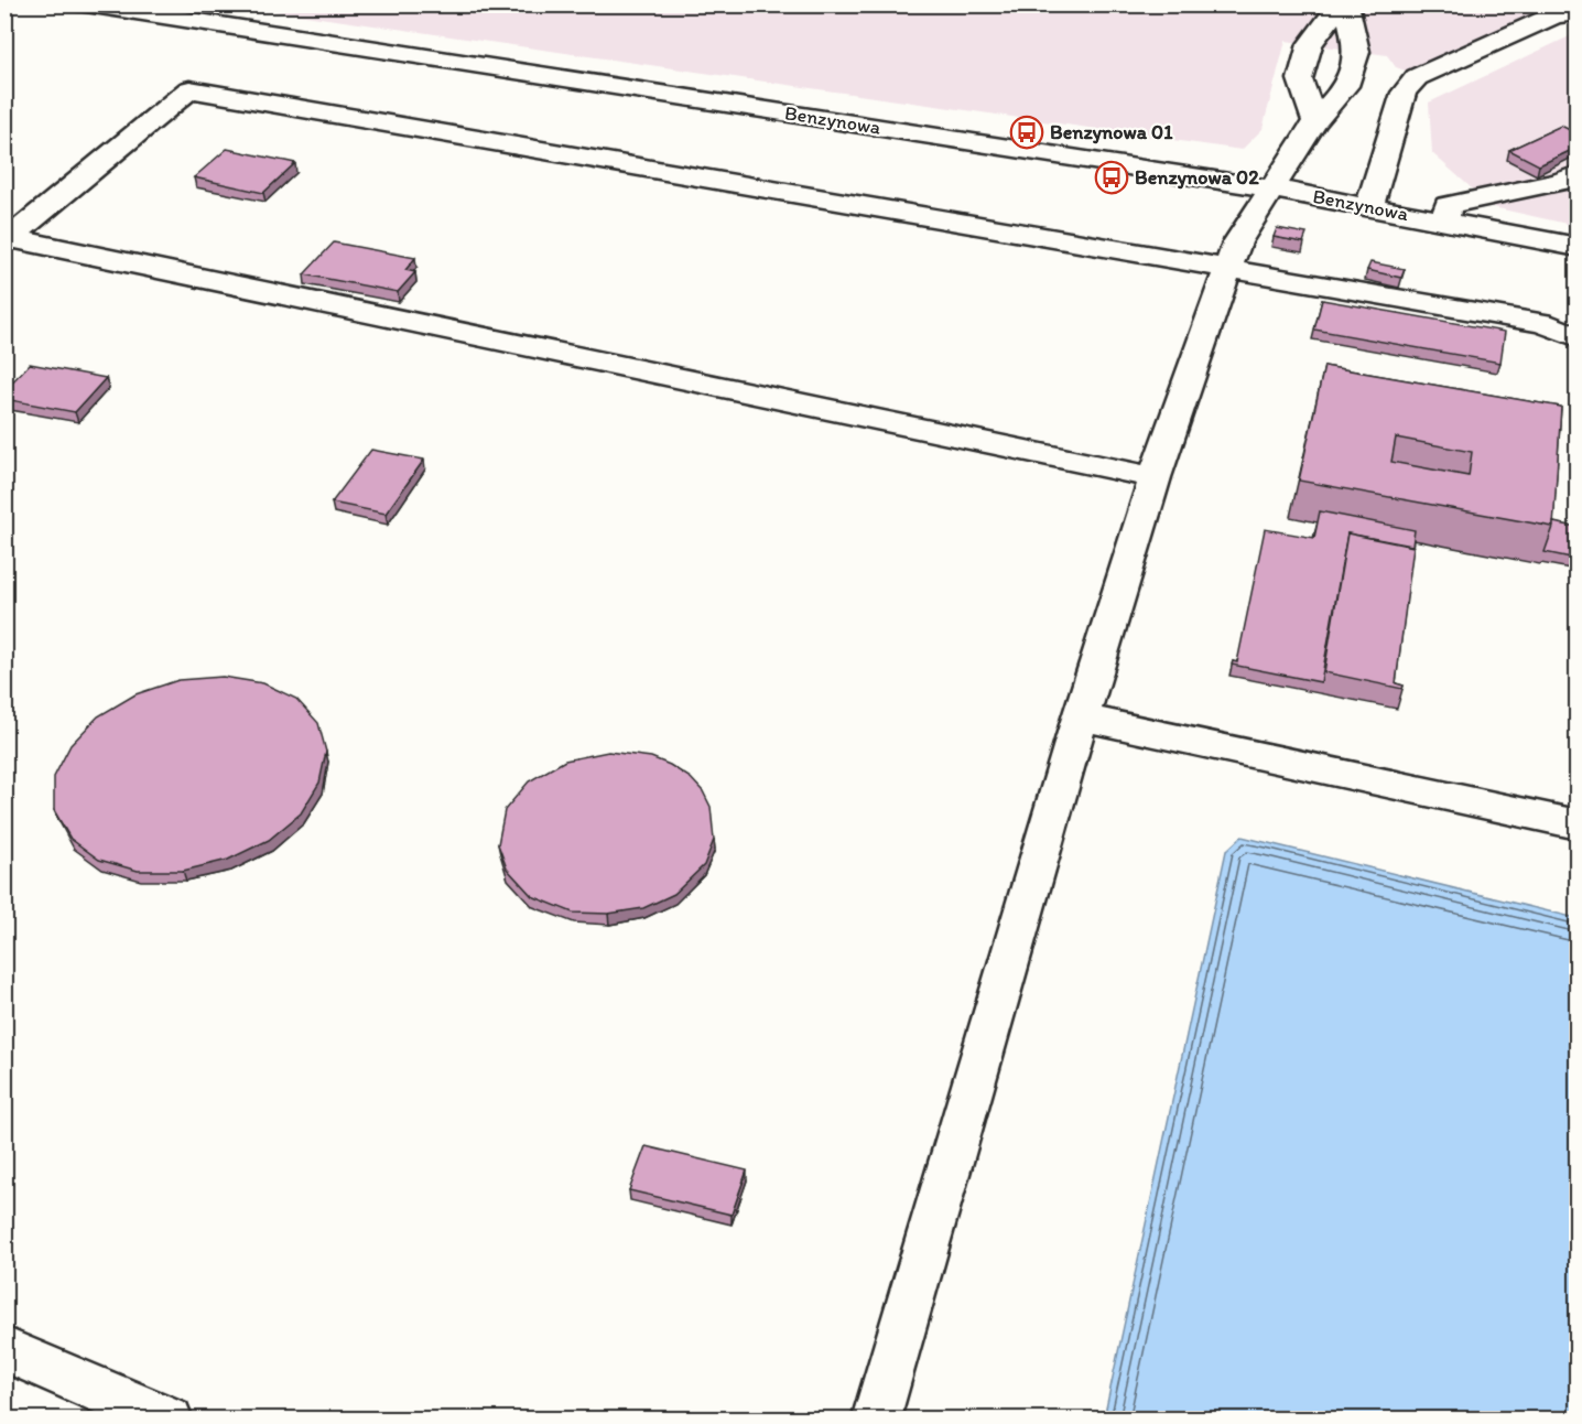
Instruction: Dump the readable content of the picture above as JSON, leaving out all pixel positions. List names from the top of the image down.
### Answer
{
  "streets": {
    "street": ["Benzynowa"]
  },
  "places": {
    "bus stop": ["Benzynowa 01", "Benzynowa 02"]
  }
}
